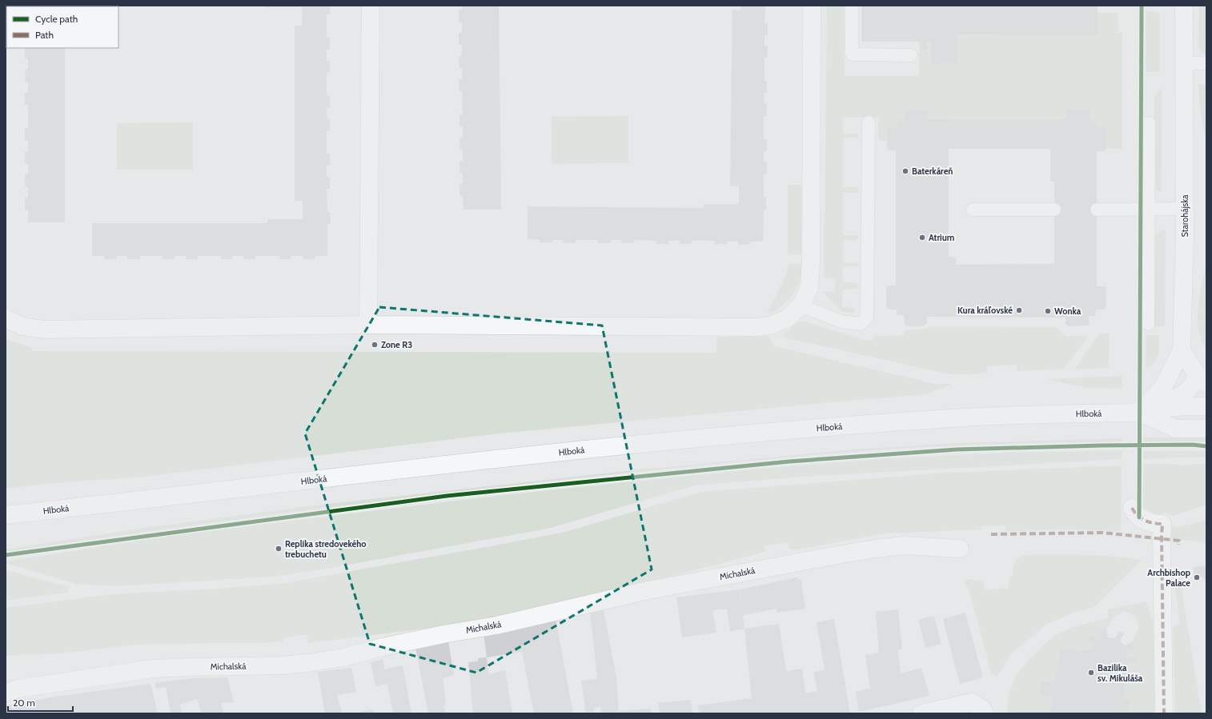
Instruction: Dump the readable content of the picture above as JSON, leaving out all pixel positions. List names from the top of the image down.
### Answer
{
  "streets": {
    "street": ["Starohájska", "Hlboká", "Michalská"]
  },
  "crossings": [
    ["Starohájska", "Hlboká"]
  ],
  "places": [
    "Baterkáreň",
    "Atrium",
    "Kura kráľovské",
    "Wonka",
    "Zone R3",
    "Replika stredovekého trebuchetu",
    "Archbishop Palace",
    "Bazilika sv. Mikuláša"
  ],
  "legend": ["Cycle path", "Path"],
  "scale_bar": "20 m"
}
